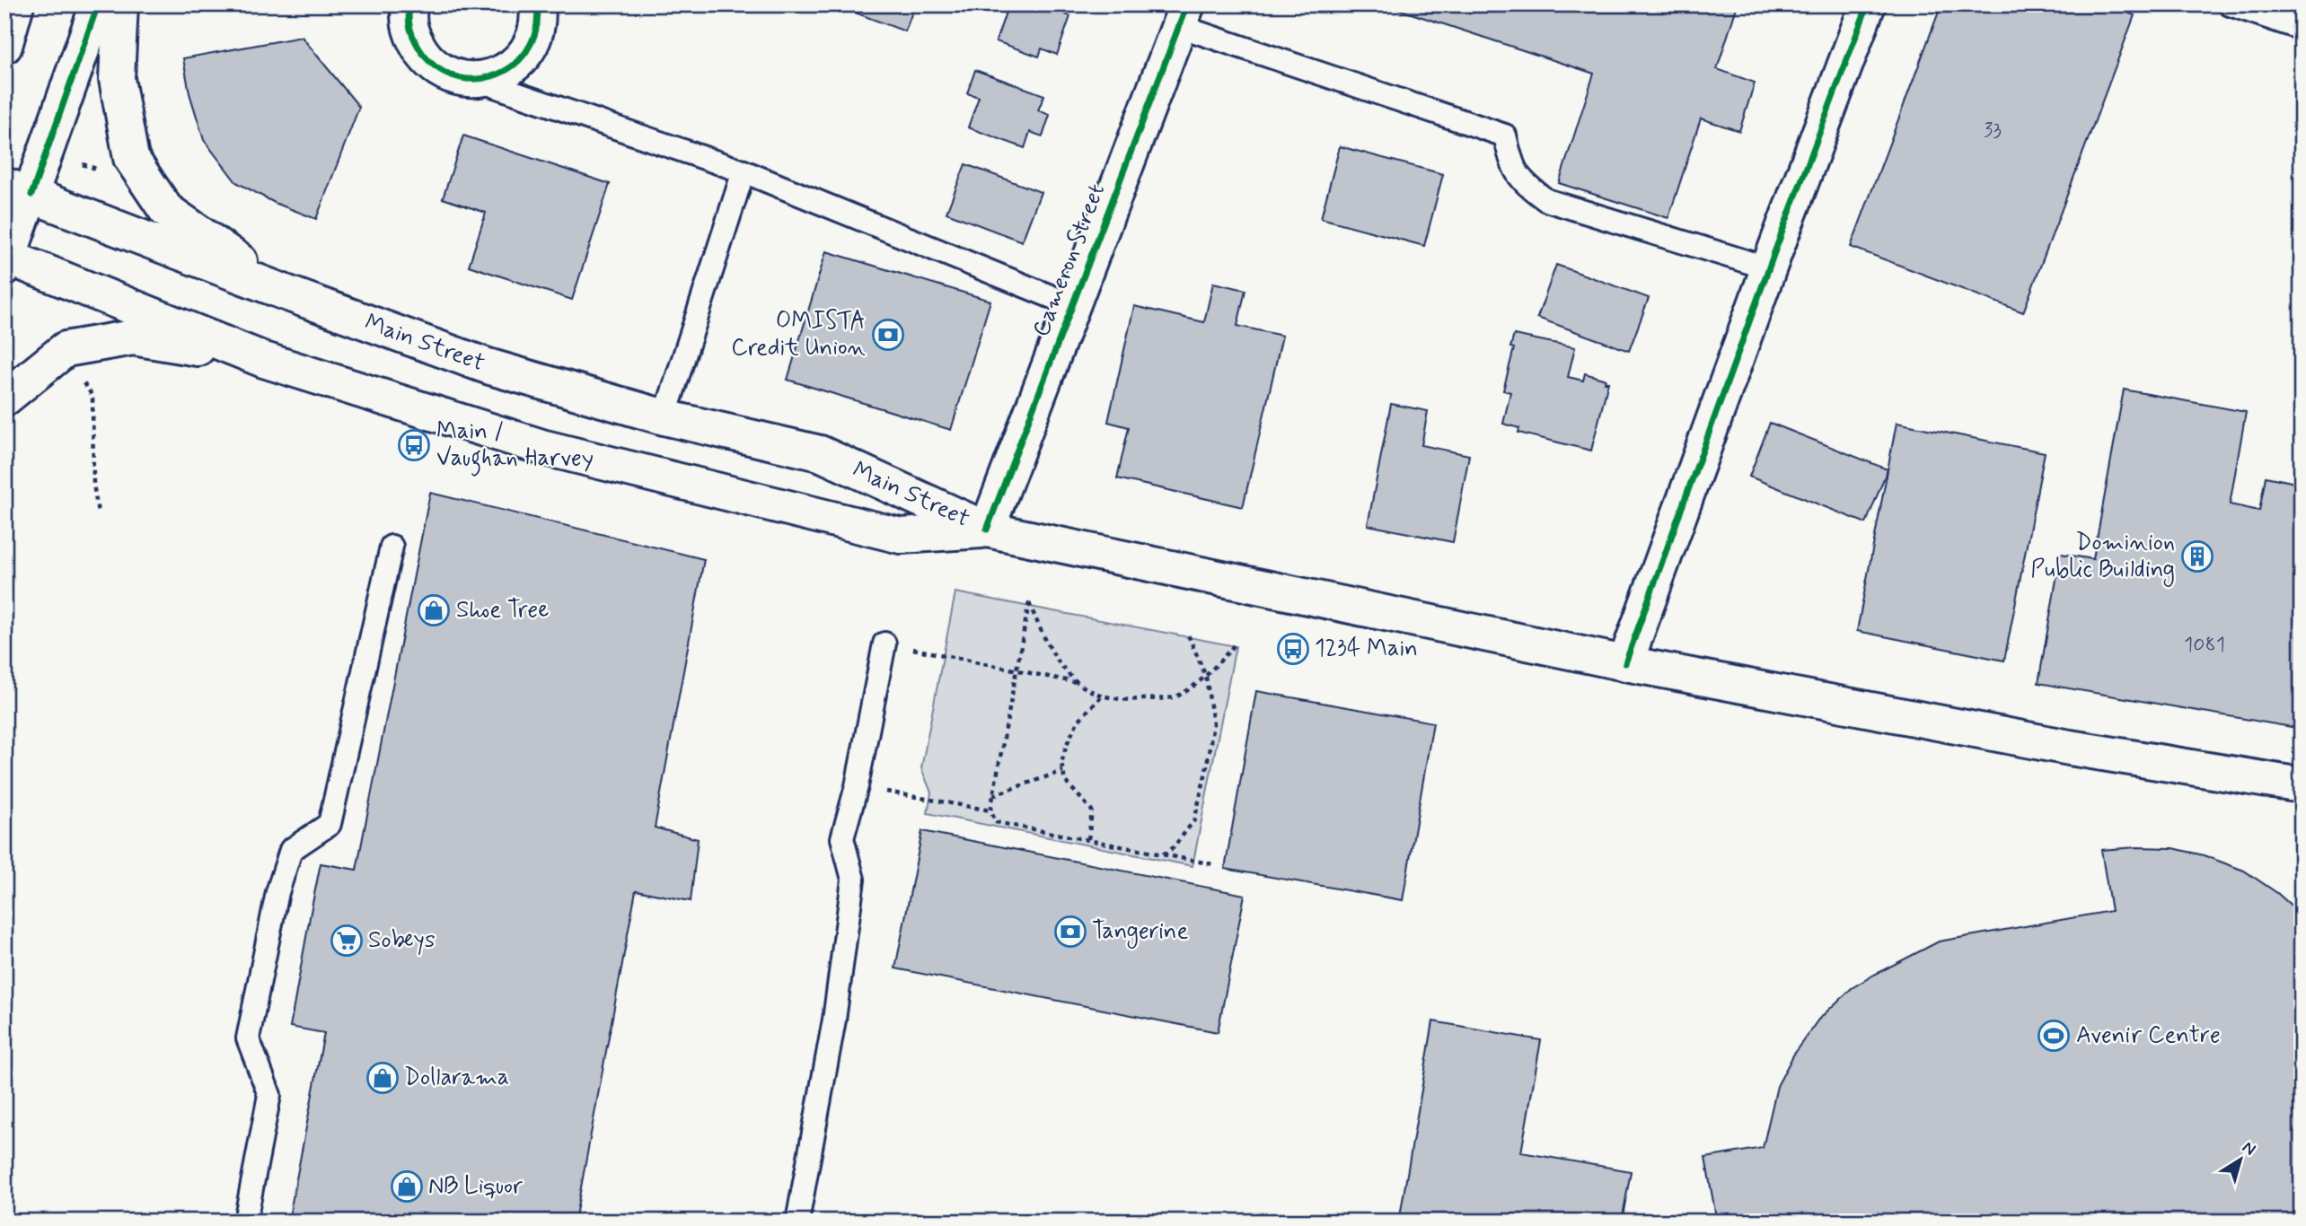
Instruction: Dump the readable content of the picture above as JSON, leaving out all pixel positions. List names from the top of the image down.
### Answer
{
  "streets": {
    "main road": ["Cameron Street", "Main Street"]
  },
  "crossings": [
    ["Cameron Street", "Main Street"]
  ],
  "places": {
    "bank": ["OMISTA Credit Union", "Tangerine"],
    "bus stop": ["Main / Vaughan Harvey", "1234 Main"],
    "building": ["Dominion Public Building"],
    "shop": ["Shoe Tree", "Dollarama", "NB Liquor"],
    "supermarket": ["Sobeys"],
    "sports": ["Avenir Centre"]
  },
  "house_numbers": ["33", "1081"],
  "north": "top right"
}
